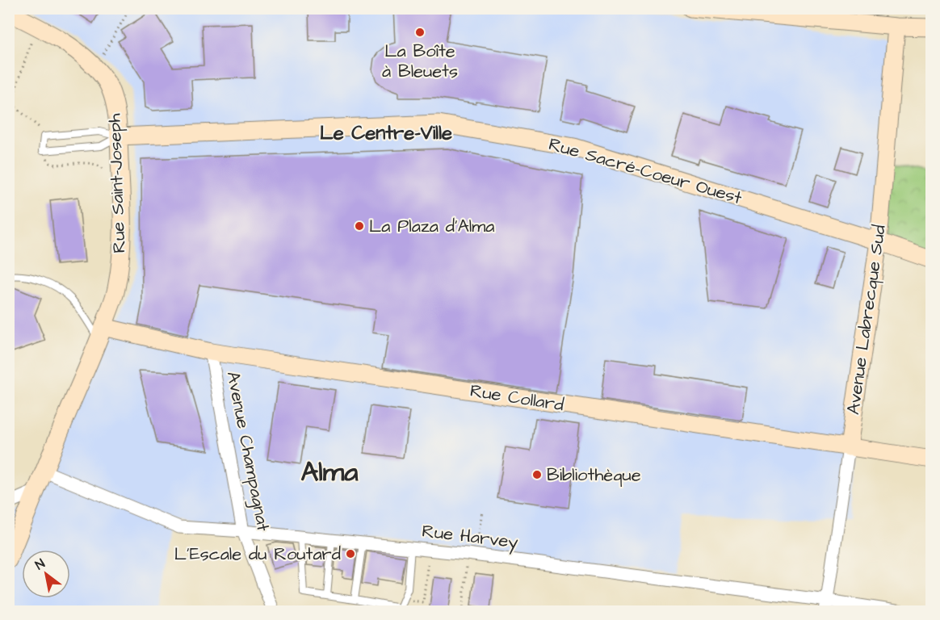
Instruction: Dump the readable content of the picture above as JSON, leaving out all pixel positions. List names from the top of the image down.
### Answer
{
  "streets": {
    "street": [
      "Rue Sacré-Coeur Ouest",
      "Rue Saint-Joseph",
      "Avenue Labrecque Sud",
      "Rue Collard",
      "Avenue Champagnat",
      "Rue Harvey"
    ]
  },
  "crossings": [
    ["Rue Sacré-Coeur Ouest", "Rue Saint-Joseph"],
    ["Rue Sacré-Coeur Ouest", "Avenue Labrecque Sud"],
    ["Rue Saint-Joseph", "Rue Collard"],
    ["Rue Saint-Joseph", "Rue Harvey"],
    ["Avenue Labrecque Sud", "Rue Collard"],
    ["Avenue Labrecque Sud", "Rue Harvey"],
    ["Rue Collard", "Avenue Champagnat"],
    ["Avenue Champagnat", "Rue Harvey"]
  ],
  "districts": ["Le Centre-Ville", "Alma"],
  "places": [
    "La Boîte à Bleuets",
    "La Plaza d'Alma",
    "Bibliothèque",
    "L'Escale du Routard"
  ],
  "north": "top left"
}
